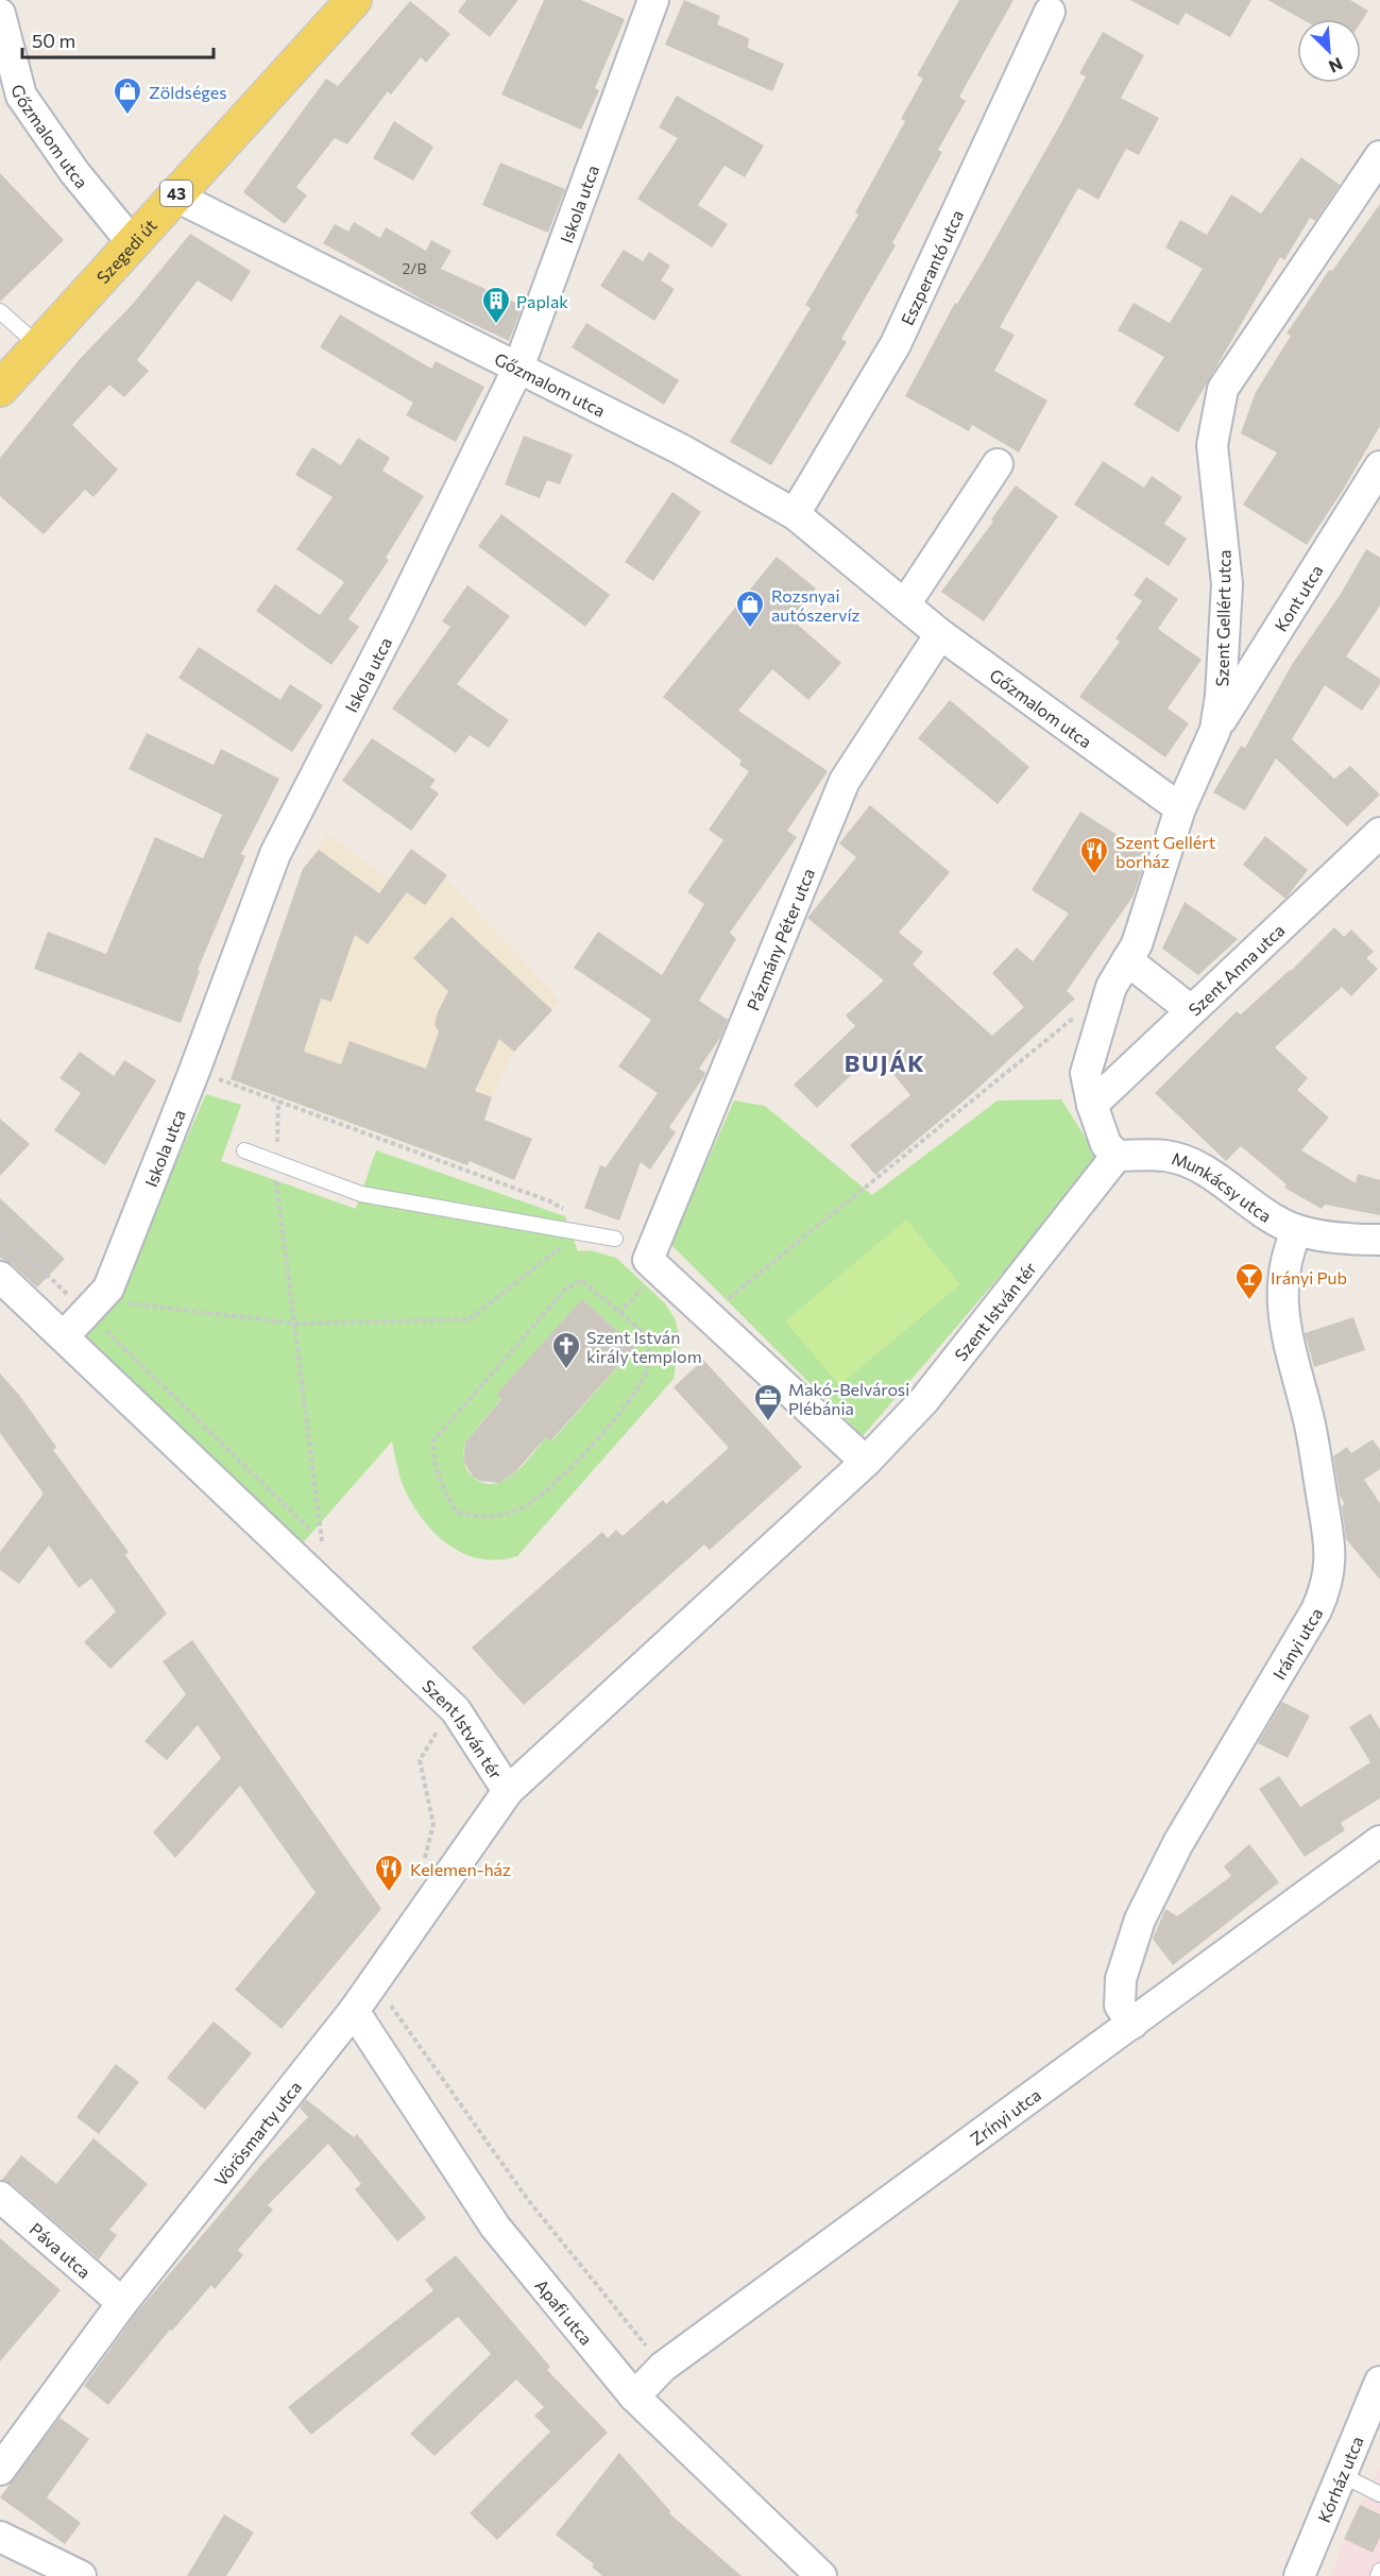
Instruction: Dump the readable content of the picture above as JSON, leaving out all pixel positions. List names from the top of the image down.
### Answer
{
  "streets": {
    "main road": ["43", "Szegedi út"],
    "street": [
      "Gőzmalom utca",
      "Iskola utca",
      "Eszperantó utca",
      "Kont utca",
      "Szent Gellért utca",
      "Pázmány Péter utca",
      "Szent Anna utca",
      "Munkácsy utca",
      "Szent István tér",
      "Irányi utca",
      "Zrínyi utca",
      "Vörösmarty utca",
      "Páva utca",
      "Apafi utca",
      "Kórház utca"
    ]
  },
  "crossings": [
    ["Gőzmalom utca", "Iskola utca"],
    ["Gőzmalom utca", "Szegedi út"],
    ["Gőzmalom utca", "Eszperantó utca"],
    ["Gőzmalom utca", "Szent Gellért utca"],
    ["Gőzmalom utca", "Pázmány Péter utca"],
    ["Iskola utca", "Szent István tér"],
    ["Kont utca", "Szent Gellért utca"],
    ["Szent Gellért utca", "Szent Anna utca"],
    ["Munkácsy utca", "Szent István tér"],
    ["Munkácsy utca", "Irányi utca"],
    ["Szent István tér", "Vörösmarty utca"],
    ["Irányi utca", "Zrínyi utca"],
    ["Zrínyi utca", "Apafi utca"],
    ["Vörösmarty utca", "Páva utca"],
    ["Vörösmarty utca", "Apafi utca"]
  ],
  "districts": ["BUJÁK"],
  "places": {
    "shop": ["Zöldséges", "Rozsnyai autószervíz"],
    "building": ["Paplak"],
    "restaurant": ["Szent Gellért borház", "Kelemen-ház"],
    "bar": ["Irányi Pub"],
    "church": ["Szent István király templom"],
    "office": ["Makó-Belvárosi Plébánia"]
  },
  "house_numbers": ["2/B"],
  "scale_bar": "50 m",
  "north": "bottom right"
}
